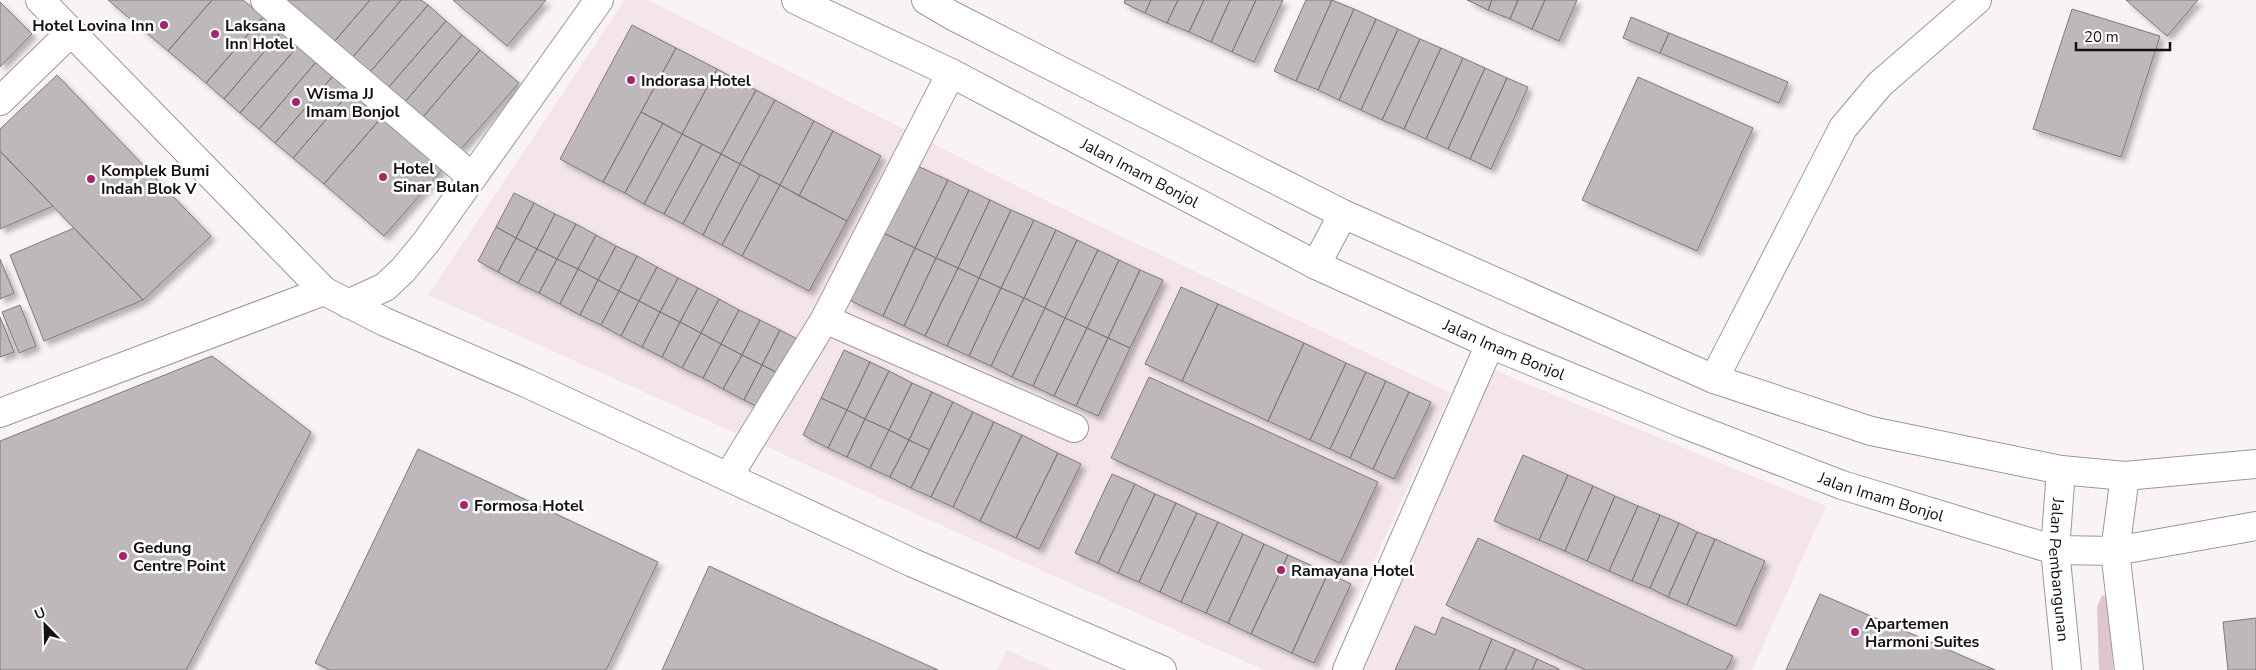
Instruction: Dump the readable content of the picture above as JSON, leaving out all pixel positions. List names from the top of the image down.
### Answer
{
  "streets": {
    "street": ["Jalan Imam Bonjol", "Jalan Pembangunan"]
  },
  "crossings": [
    ["Jalan Imam Bonjol", "Jalan Pembangunan"]
  ],
  "places": [
    "Hotel Lovina Inn",
    "Laksana Inn Hotel",
    "Indorasa Hotel",
    "Wisma JJ Imam Bonjol",
    "Hotel Sinar Bulan",
    "Komplek Bumi Indah Blok V",
    "Formosa Hotel",
    "Gedung Centre Point",
    "Ramayana Hotel",
    "Apartemen Harmoni Suites"
  ],
  "scale_bar": "20 m",
  "north": "top left"
}
